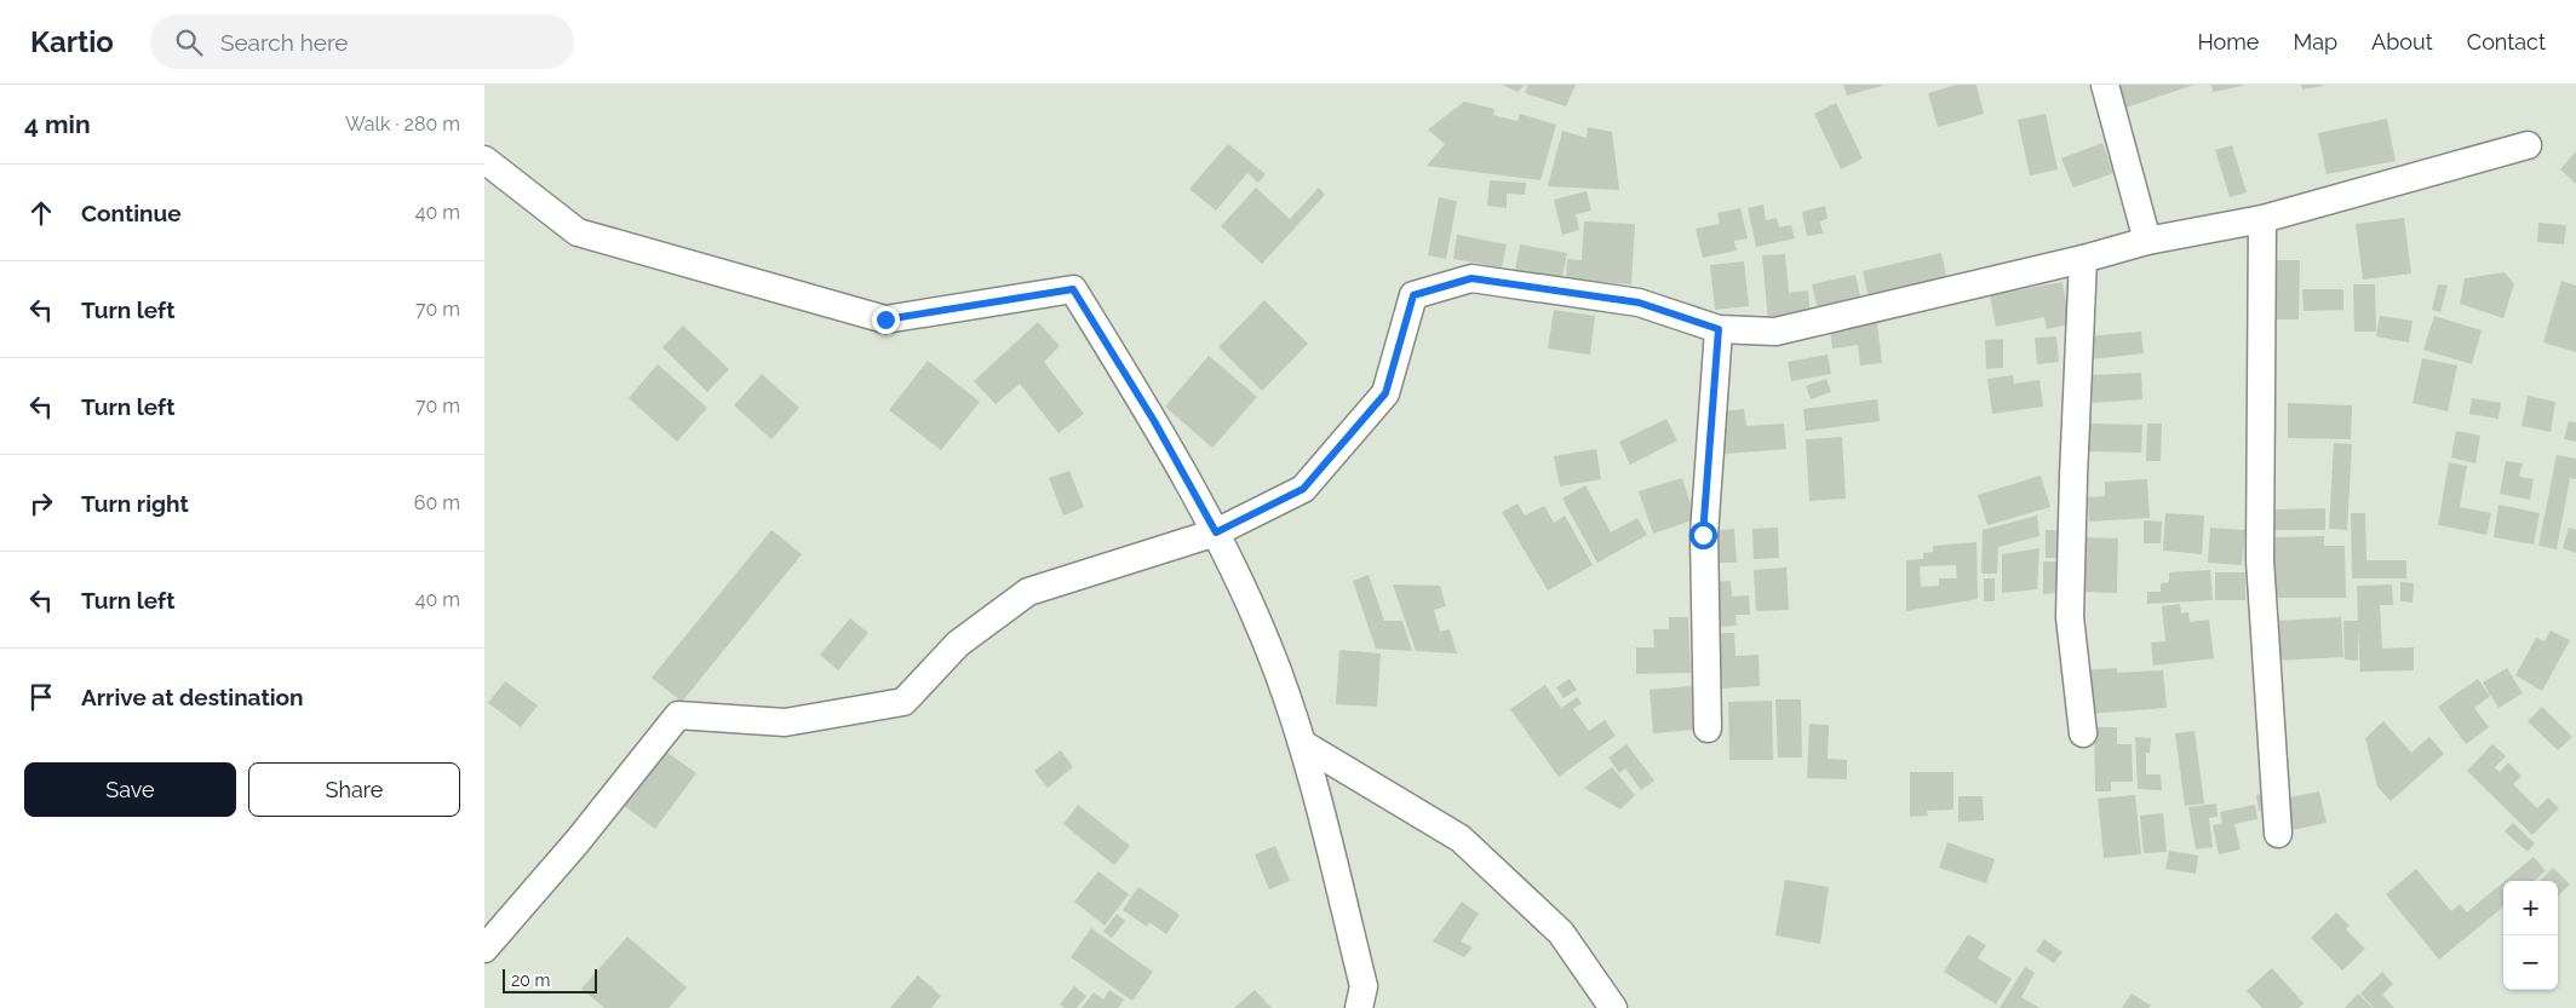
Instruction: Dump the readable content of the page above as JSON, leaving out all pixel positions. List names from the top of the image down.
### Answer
{
  "scale_bar": "20 m",
  "page": {
    "header": "Kartio",
    "search": "Search here",
    "nav": [
      "Home",
      "Map",
      "About",
      "Contact"
    ],
    "heading": ["4 min", "Walk · 280 m"],
    "list": [
      ["Continue", "40 m"],
      ["Turn left", "70 m"],
      ["Turn left", "70 m"],
      ["Turn right", "60 m"],
      ["Turn left", "40 m"],
      "Arrive at destination"
    ],
    "buttons": ["Save", "Share"],
    "map_buttons": ["+", "−"],
    "scale": "20 m"
  }
}
